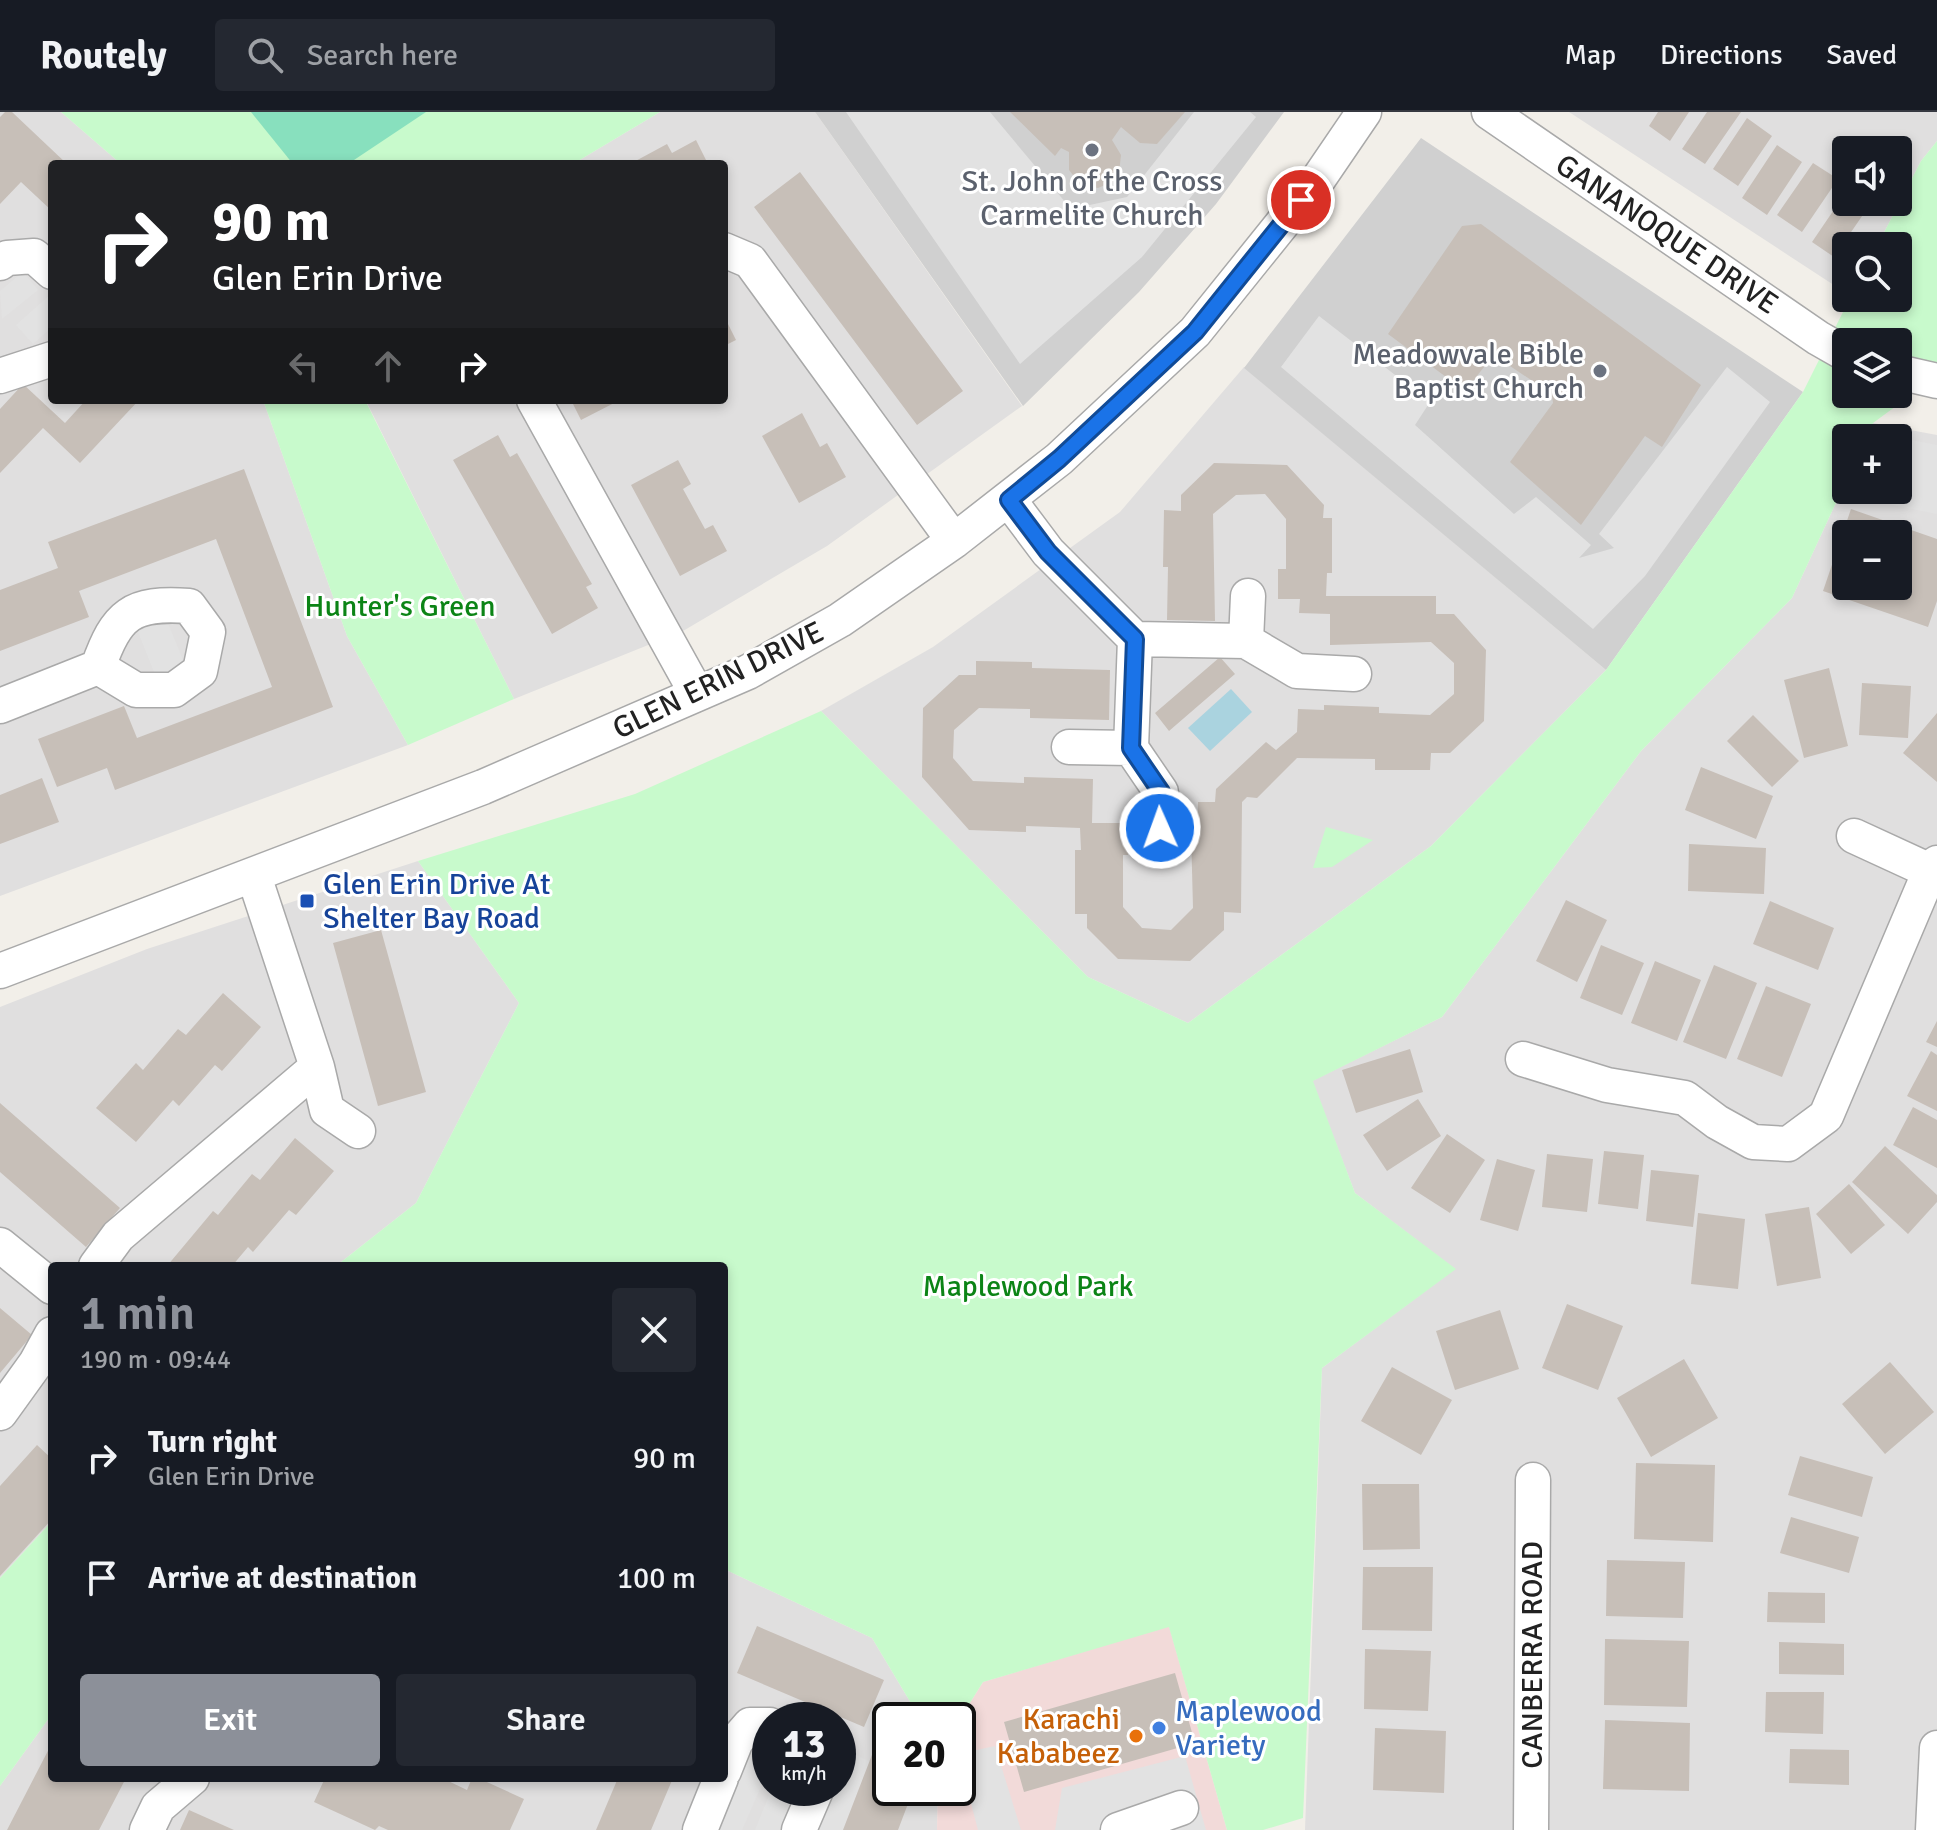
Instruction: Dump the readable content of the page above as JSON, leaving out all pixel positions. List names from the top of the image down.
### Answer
{
  "streets": {
    "street": ["GANANOQUE DRIVE", "GLEN ERIN DRIVE", "CANBERRA ROAD"]
  },
  "parks": ["Hunter's Green", "Maplewood Park"],
  "places": {
    "other": [
      "St. John of the Cross Carmelite Church",
      "Meadowvale Bible Baptist Church",
      "Maplewood Variety",
      "Karachi Kababeez"
    ],
    "transit": ["Glen Erin Drive At Shelter Bay Road"]
  },
  "page": {
    "header": "Routely",
    "search": "Search here",
    "nav": ["Map", "Directions", "Saved"],
    "map_buttons": ["+", "−"],
    "turn": ["90 m", "Glen Erin Drive"],
    "heading": ["1 min", "190 m · 09:44"],
    "list": [
      {
        "name": "Turn right",
        "note": "Glen Erin Drive",
        "value": "90 m"
      },
      {
        "name": "Arrive at destination",
        "value": "100 m"
      }
    ],
    "buttons": ["Exit", "Share"],
    "speed": "13 km/h",
    "limit": "20"
  }
}
